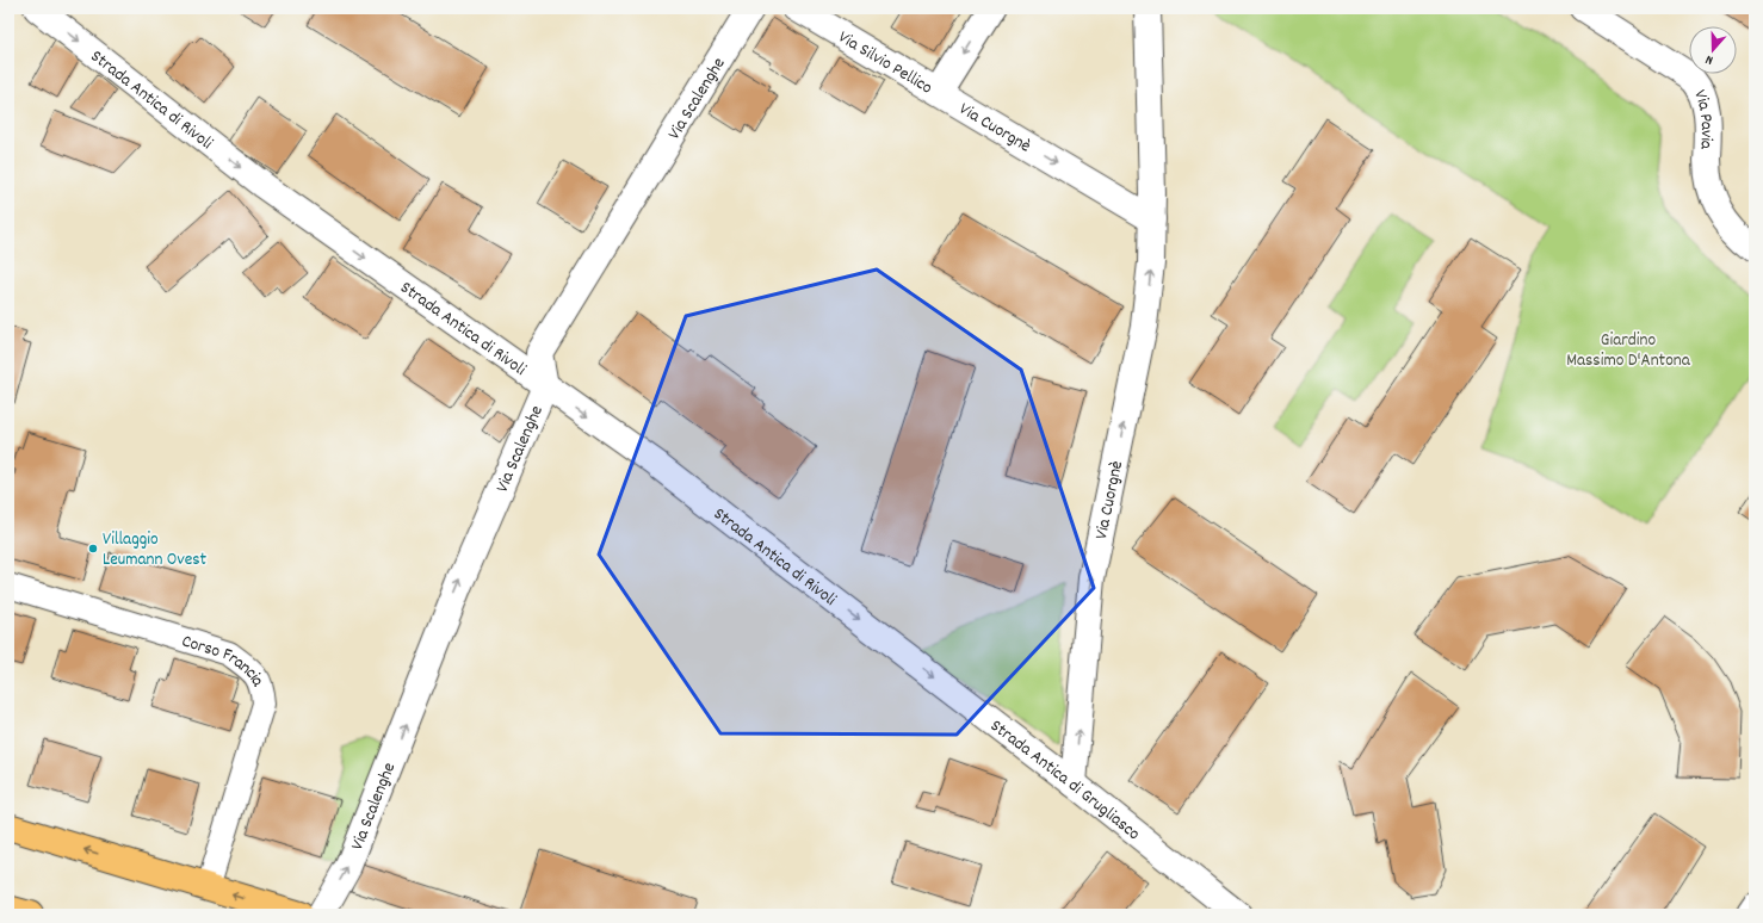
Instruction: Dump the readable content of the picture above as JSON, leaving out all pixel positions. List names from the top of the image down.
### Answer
{
  "streets": {
    "street": [
      "Via Silvio Pellico",
      "Via Scalenghe",
      "Strada Antica di Rivoli",
      "Via Pavia",
      "Via Cuorgnè",
      "Corso Francia",
      "Strada Antica di Grugliasco"
    ]
  },
  "crossings": [
    ["Via Silvio Pellico", "Via Cuorgnè"],
    ["Via Scalenghe", "Strada Antica di Rivoli"],
    ["Strada Antica di Rivoli", "Strada Antica di Grugliasco"],
    ["Via Cuorgnè", "Strada Antica di Grugliasco"]
  ],
  "one_way": [
    "Via Silvio Pellico",
    "Via Scalenghe",
    "Strada Antica di Rivoli",
    "Strada Antica di Grugliasco"
  ],
  "parks": ["Giardino Massimo D'Antona"],
  "places": ["Villaggio Leumann Ovest"],
  "north": "bottom"
}
